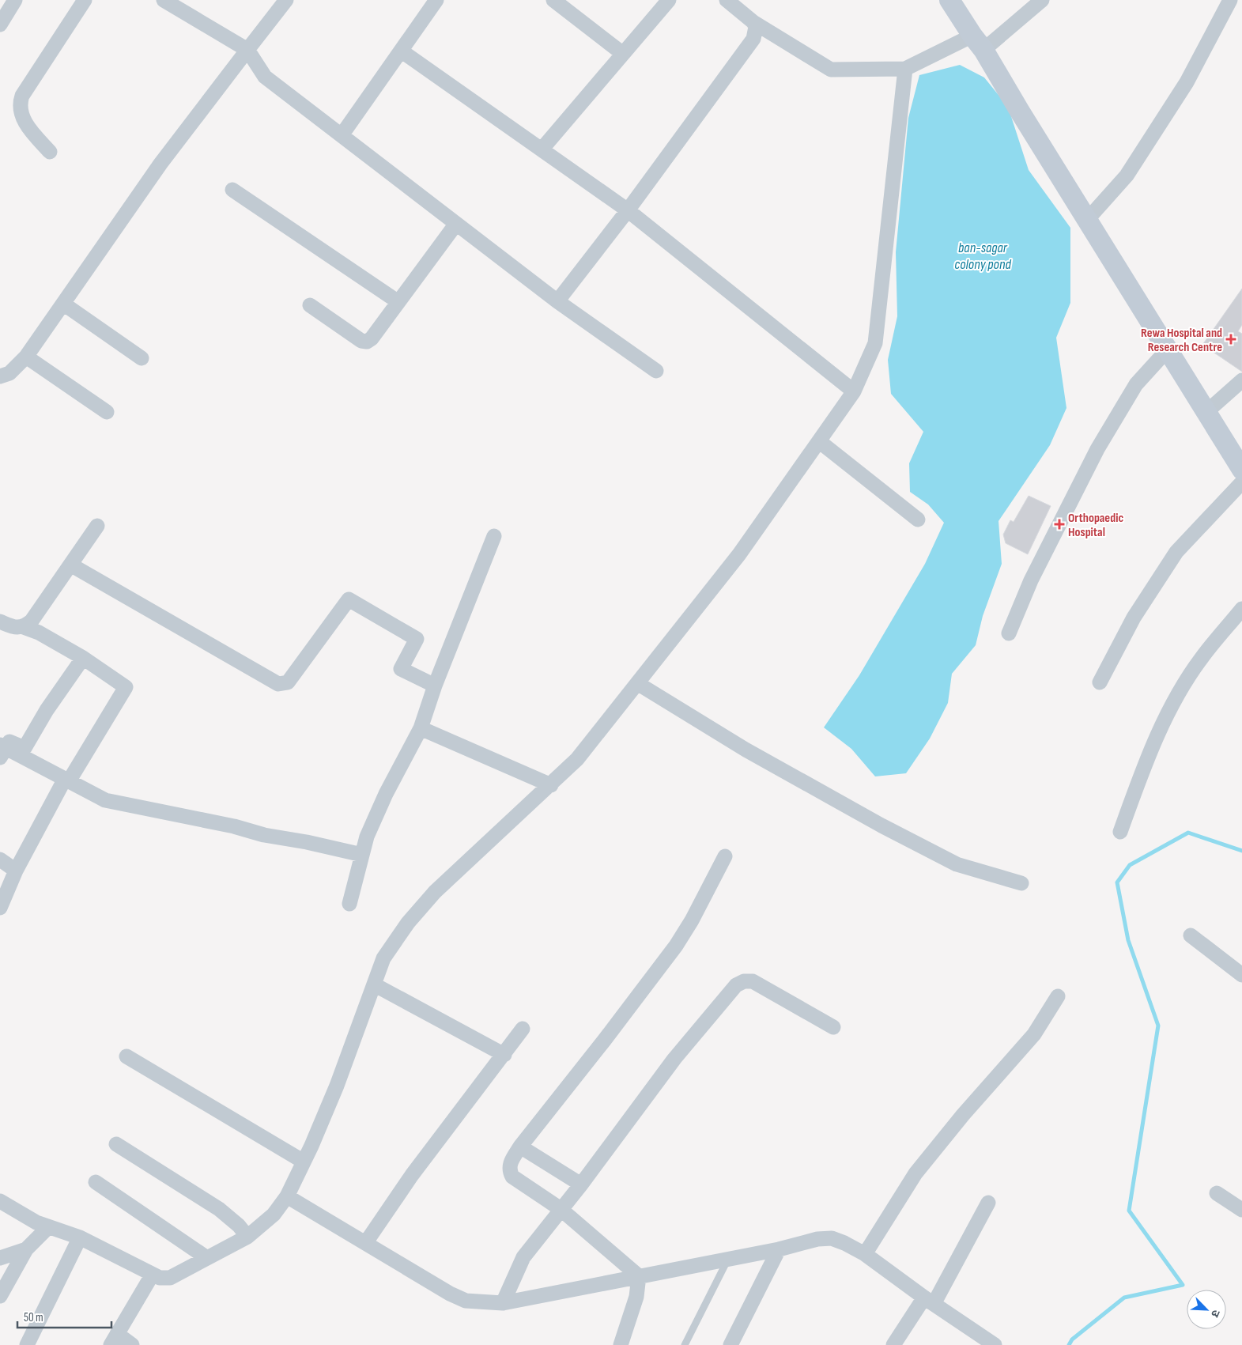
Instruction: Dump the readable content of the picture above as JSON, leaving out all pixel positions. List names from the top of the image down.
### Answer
{
  "water": ["ban-sagar colony pond"],
  "places": {
    "health": ["Rewa Hospital and Research Centre", "Orthopaedic Hospital"]
  },
  "scale_bar": "50 m",
  "north": "bottom right"
}
